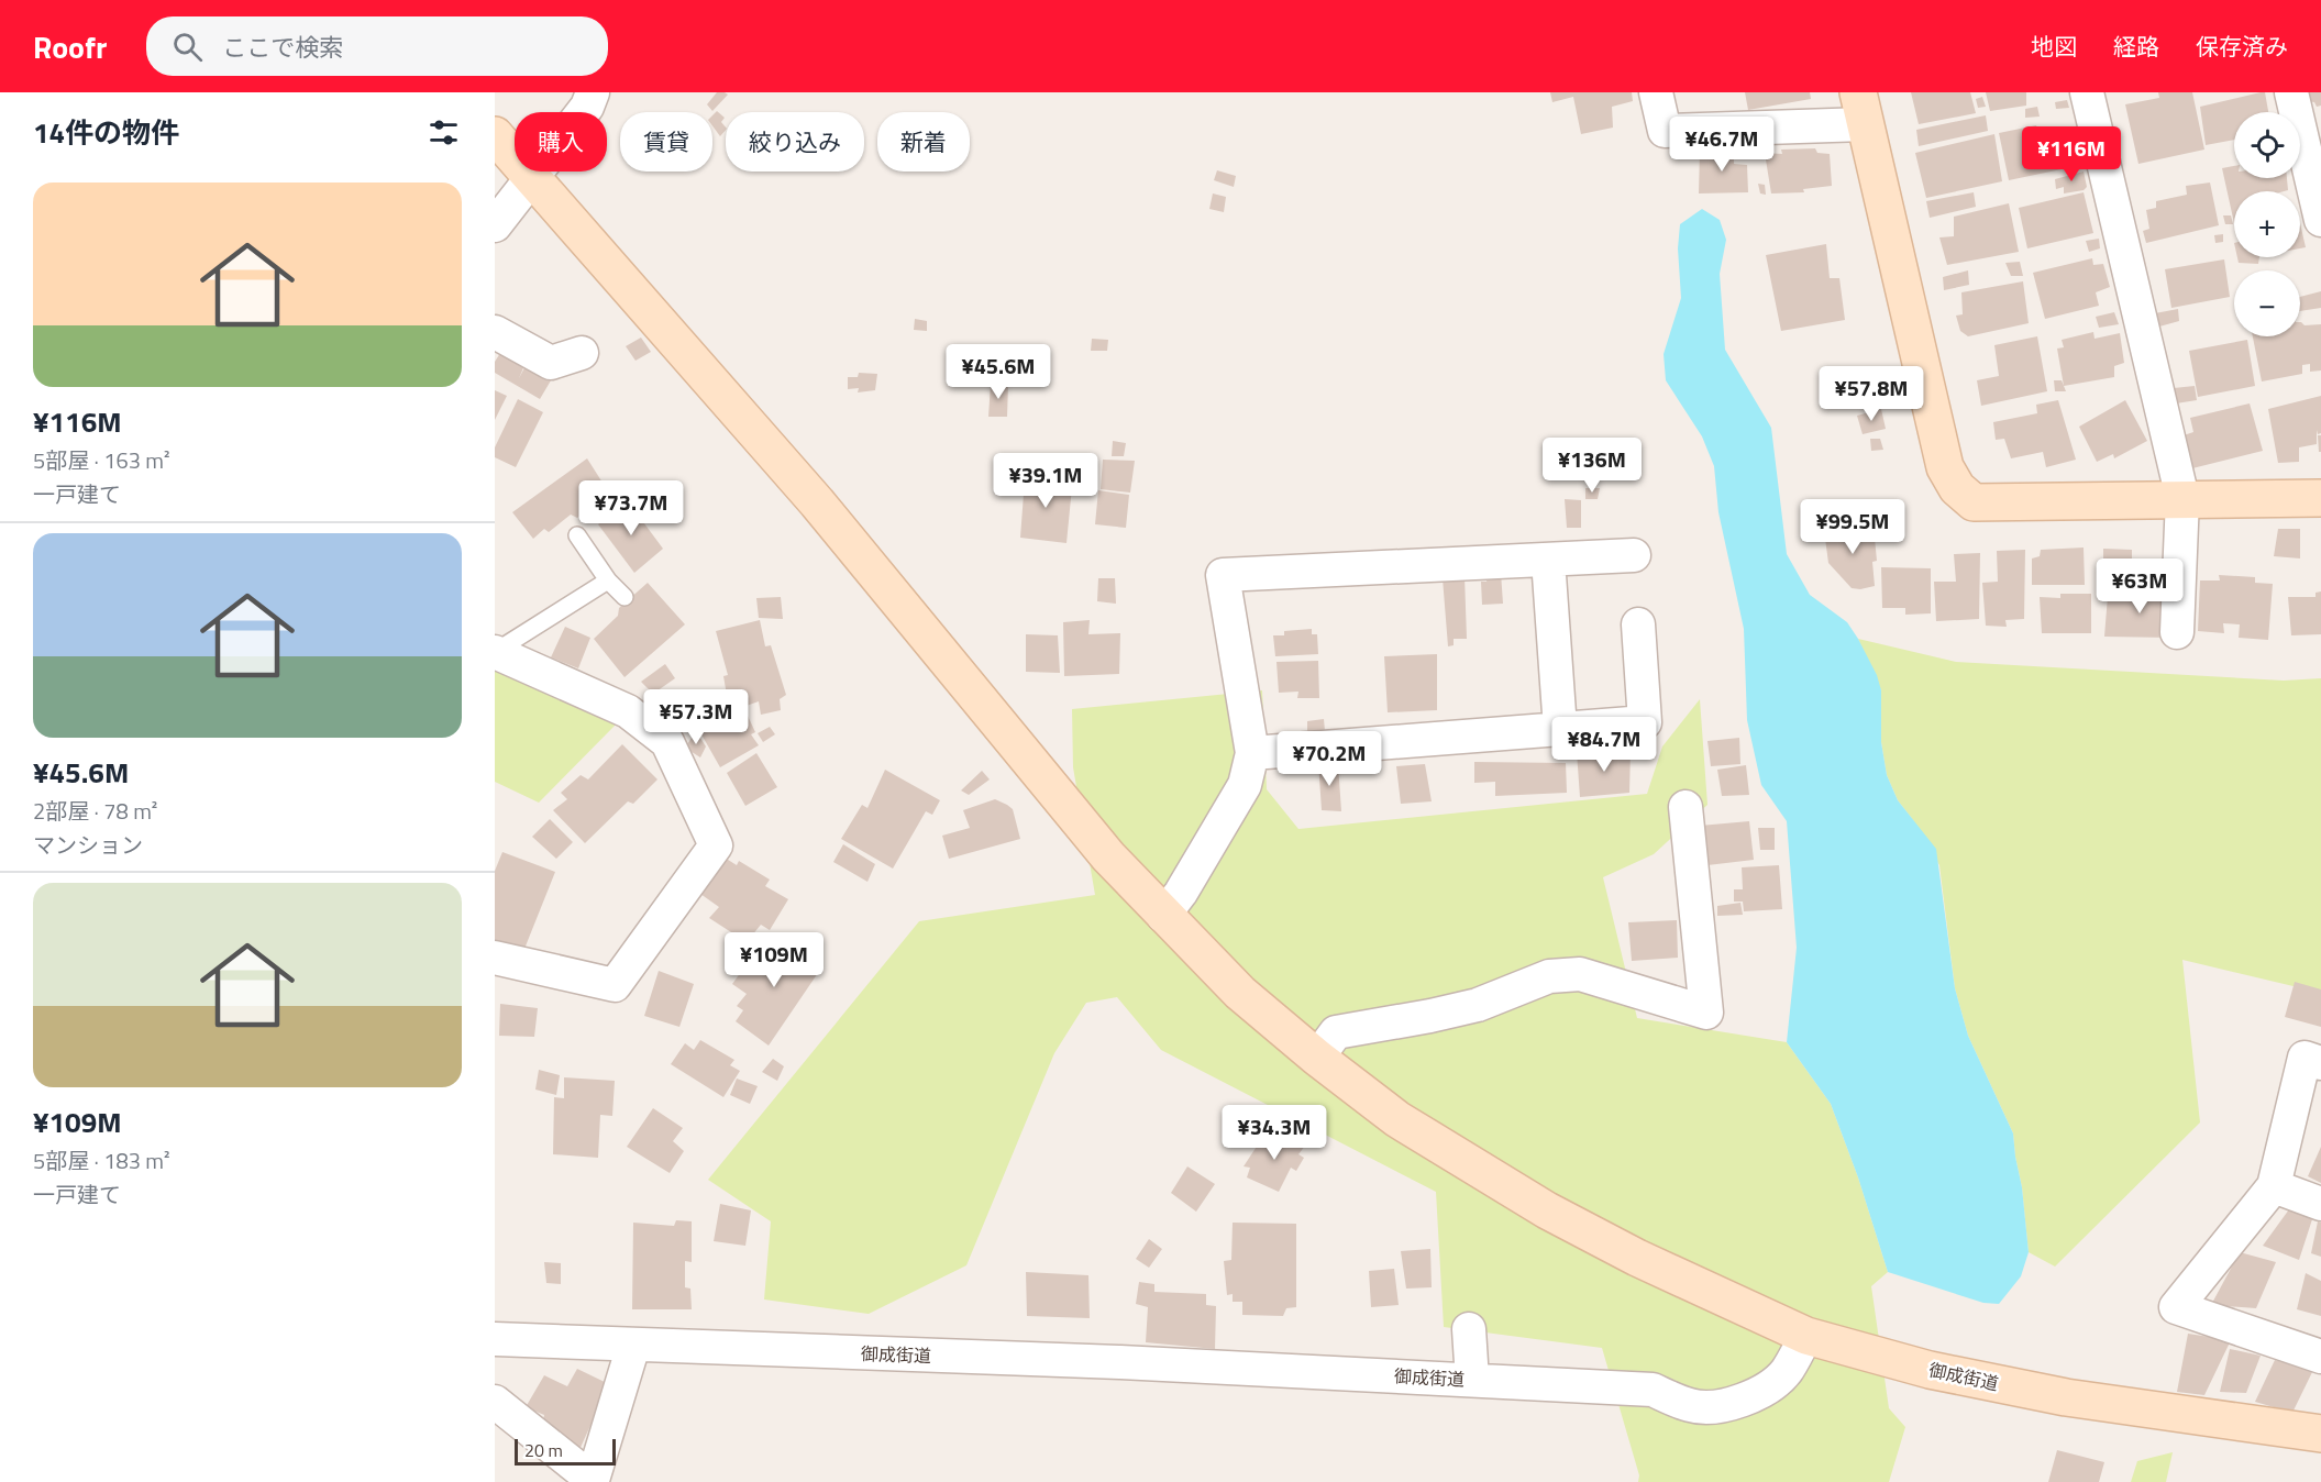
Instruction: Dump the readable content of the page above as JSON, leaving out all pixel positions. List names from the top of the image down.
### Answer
{
  "streets": {
    "street": ["御成街道"]
  },
  "scale_bar": "20 m",
  "page": {
    "header": "Roofr",
    "search": "ここで検索",
    "nav": ["地図", "経路", "保存済み"],
    "heading": "14件の物件",
    "map_buttons": ["+", "−"],
    "chip": [
      "購入",
      "賃貸",
      "絞り込み",
      "新着"
    ],
    "price": [
      "¥46.7M",
      "¥116M",
      "¥45.6M",
      "¥57.8M",
      "¥136M",
      "¥39.1M",
      "¥73.7M",
      "¥99.5M",
      "¥63M",
      "¥57.3M",
      "¥84.7M",
      "¥70.2M",
      "¥109M",
      "¥34.3M"
    ],
    "list": [
      {
        "name": "¥116M",
        "note": "5部屋 · 163 m² · 一戸建て"
      },
      {
        "name": "¥45.6M",
        "note": "2部屋 · 78 m² · マンション"
      },
      {
        "name": "¥109M",
        "note": "5部屋 · 183 m² · 一戸建て"
      }
    ],
    "scale": "20 m"
  }
}
